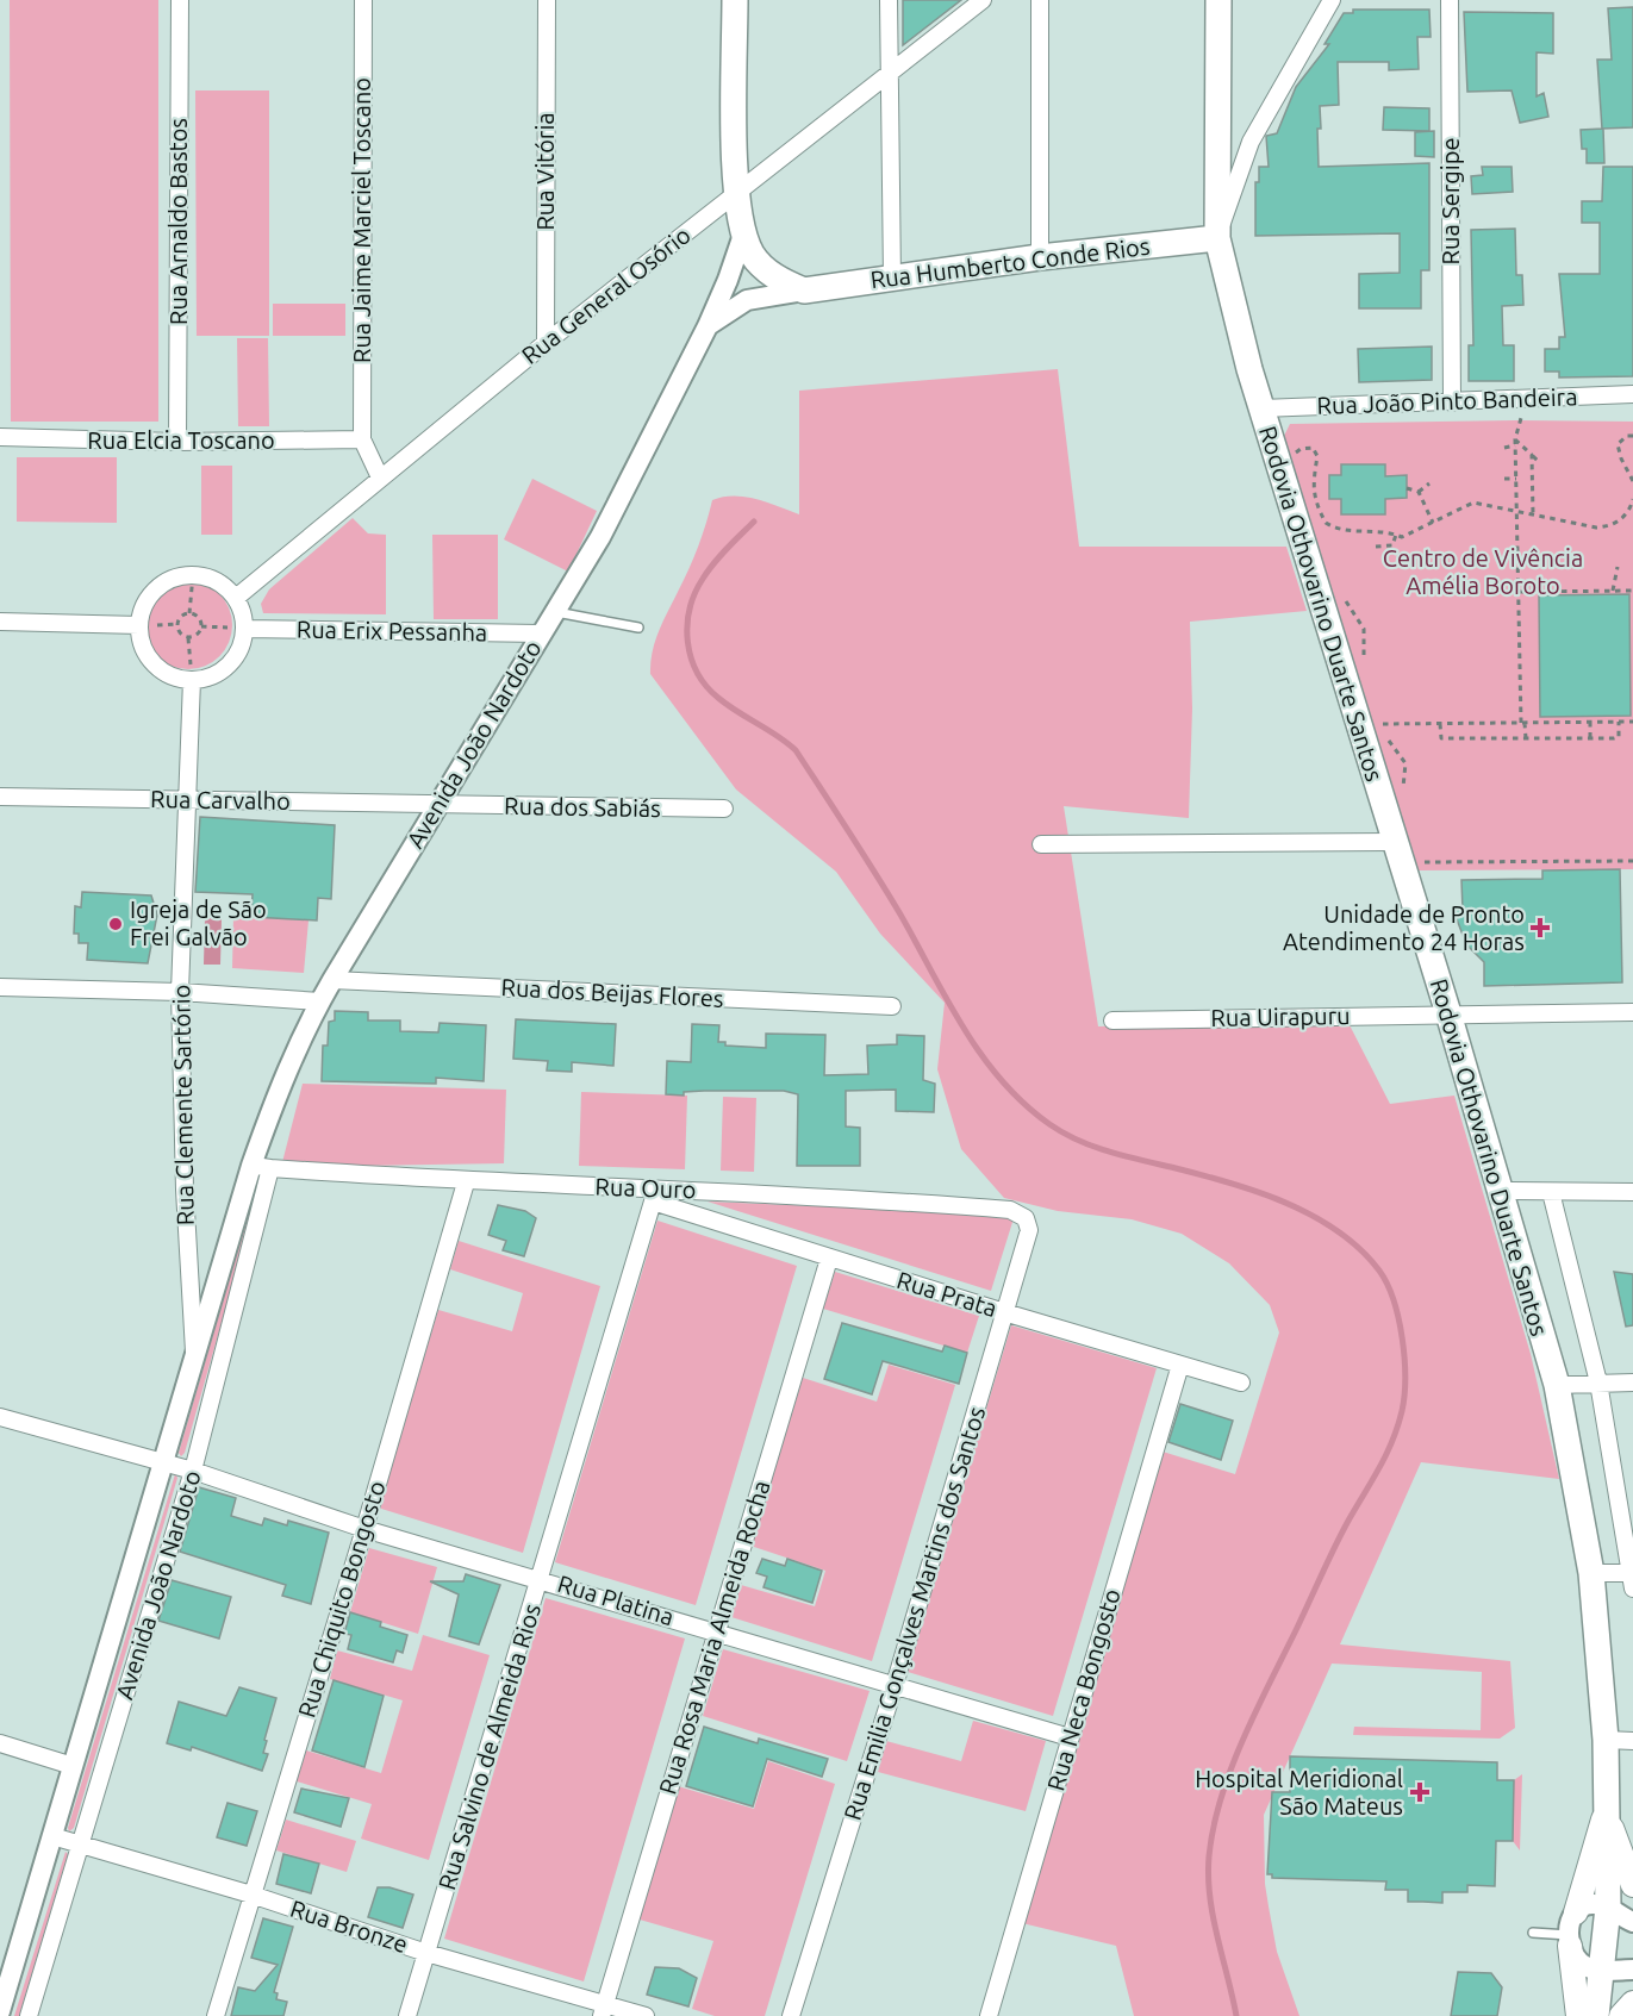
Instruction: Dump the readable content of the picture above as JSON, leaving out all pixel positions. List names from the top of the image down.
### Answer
{
  "streets": {
    "main road": ["Rua Humberto Conde Rios", "Rodovia Othovarino Duarte Santos"],
    "street": [
      "Rua Vitória",
      "Rua Sergipe",
      "Rua Jaime Marciel Toscano",
      "Rua Arnaldo Bastos",
      "Rua General Osório",
      "Rua João Pinto Bandeira",
      "Rua Elcia Toscano",
      "Rua Erix Pessanha",
      "Avenida João Nardoto",
      "Rua Carvalho",
      "Rua dos Sabiás",
      "Rua dos Beijas Flores",
      "Rua Uirapuru",
      "Rua Clemente Sartório",
      "Rua Ouro",
      "Rua Prata",
      "Rua Chiquito Bongosto",
      "Rua Platina",
      "Rua Emilia Gonçalves Martins dos Santos",
      "Rua Rosa Maria Almeida Rocha",
      "Rua Neca Bongosto",
      "Rua Salvino de Almeida Rios",
      "Rua Bronze"
    ]
  },
  "crossings": [
    ["Rua Vitória", "Rua General Osório"],
    ["Rua Sergipe", "Rua João Pinto Bandeira"],
    ["Rua Jaime Marciel Toscano", "Rua Elcia Toscano"],
    ["Rua Arnaldo Bastos", "Rua Elcia Toscano"],
    ["Rua Humberto Conde Rios", "Rodovia Othovarino Duarte Santos"],
    ["Rua Humberto Conde Rios", "Avenida João Nardoto"],
    ["Rua João Pinto Bandeira", "Rodovia Othovarino Duarte Santos"],
    ["Rodovia Othovarino Duarte Santos", "Rua Uirapuru"],
    ["Rua Erix Pessanha", "Avenida João Nardoto"],
    ["Avenida João Nardoto", "Rua Carvalho"],
    ["Avenida João Nardoto", "Rua dos Sabiás"],
    ["Avenida João Nardoto", "Rua dos Beijas Flores"],
    ["Avenida João Nardoto", "Rua Clemente Sartório"],
    ["Avenida João Nardoto", "Rua Ouro"],
    ["Avenida João Nardoto", "Rua Platina"],
    ["Avenida João Nardoto", "Rua Bronze"],
    ["Rua Carvalho", "Rua dos Sabiás"],
    ["Rua Carvalho", "Rua Clemente Sartório"],
    ["Rua Ouro", "Rua Prata"],
    ["Rua Ouro", "Rua Chiquito Bongosto"],
    ["Rua Ouro", "Rua Emilia Gonçalves Martins dos Santos"],
    ["Rua Ouro", "Rua Salvino de Almeida Rios"],
    ["Rua Prata", "Rua Emilia Gonçalves Martins dos Santos"],
    ["Rua Prata", "Rua Rosa Maria Almeida Rocha"],
    ["Rua Prata", "Rua Neca Bongosto"],
    ["Rua Prata", "Rua Salvino de Almeida Rios"],
    ["Rua Chiquito Bongosto", "Rua Platina"],
    ["Rua Chiquito Bongosto", "Rua Bronze"],
    ["Rua Platina", "Rua Emilia Gonçalves Martins dos Santos"],
    ["Rua Platina", "Rua Rosa Maria Almeida Rocha"],
    ["Rua Platina", "Rua Neca Bongosto"],
    ["Rua Platina", "Rua Salvino de Almeida Rios"],
    ["Rua Rosa Maria Almeida Rocha", "Rua Bronze"],
    ["Rua Salvino de Almeida Rios", "Rua Bronze"]
  ],
  "parks": ["Centro de Vivência Amélia Boroto"],
  "places": {
    "other": ["Igreja de São Frei Galvão"],
    "health": ["Unidade de Pronto Atendimento 24 Horas", "Hospital Meridional São Mateus"]
  }
}
